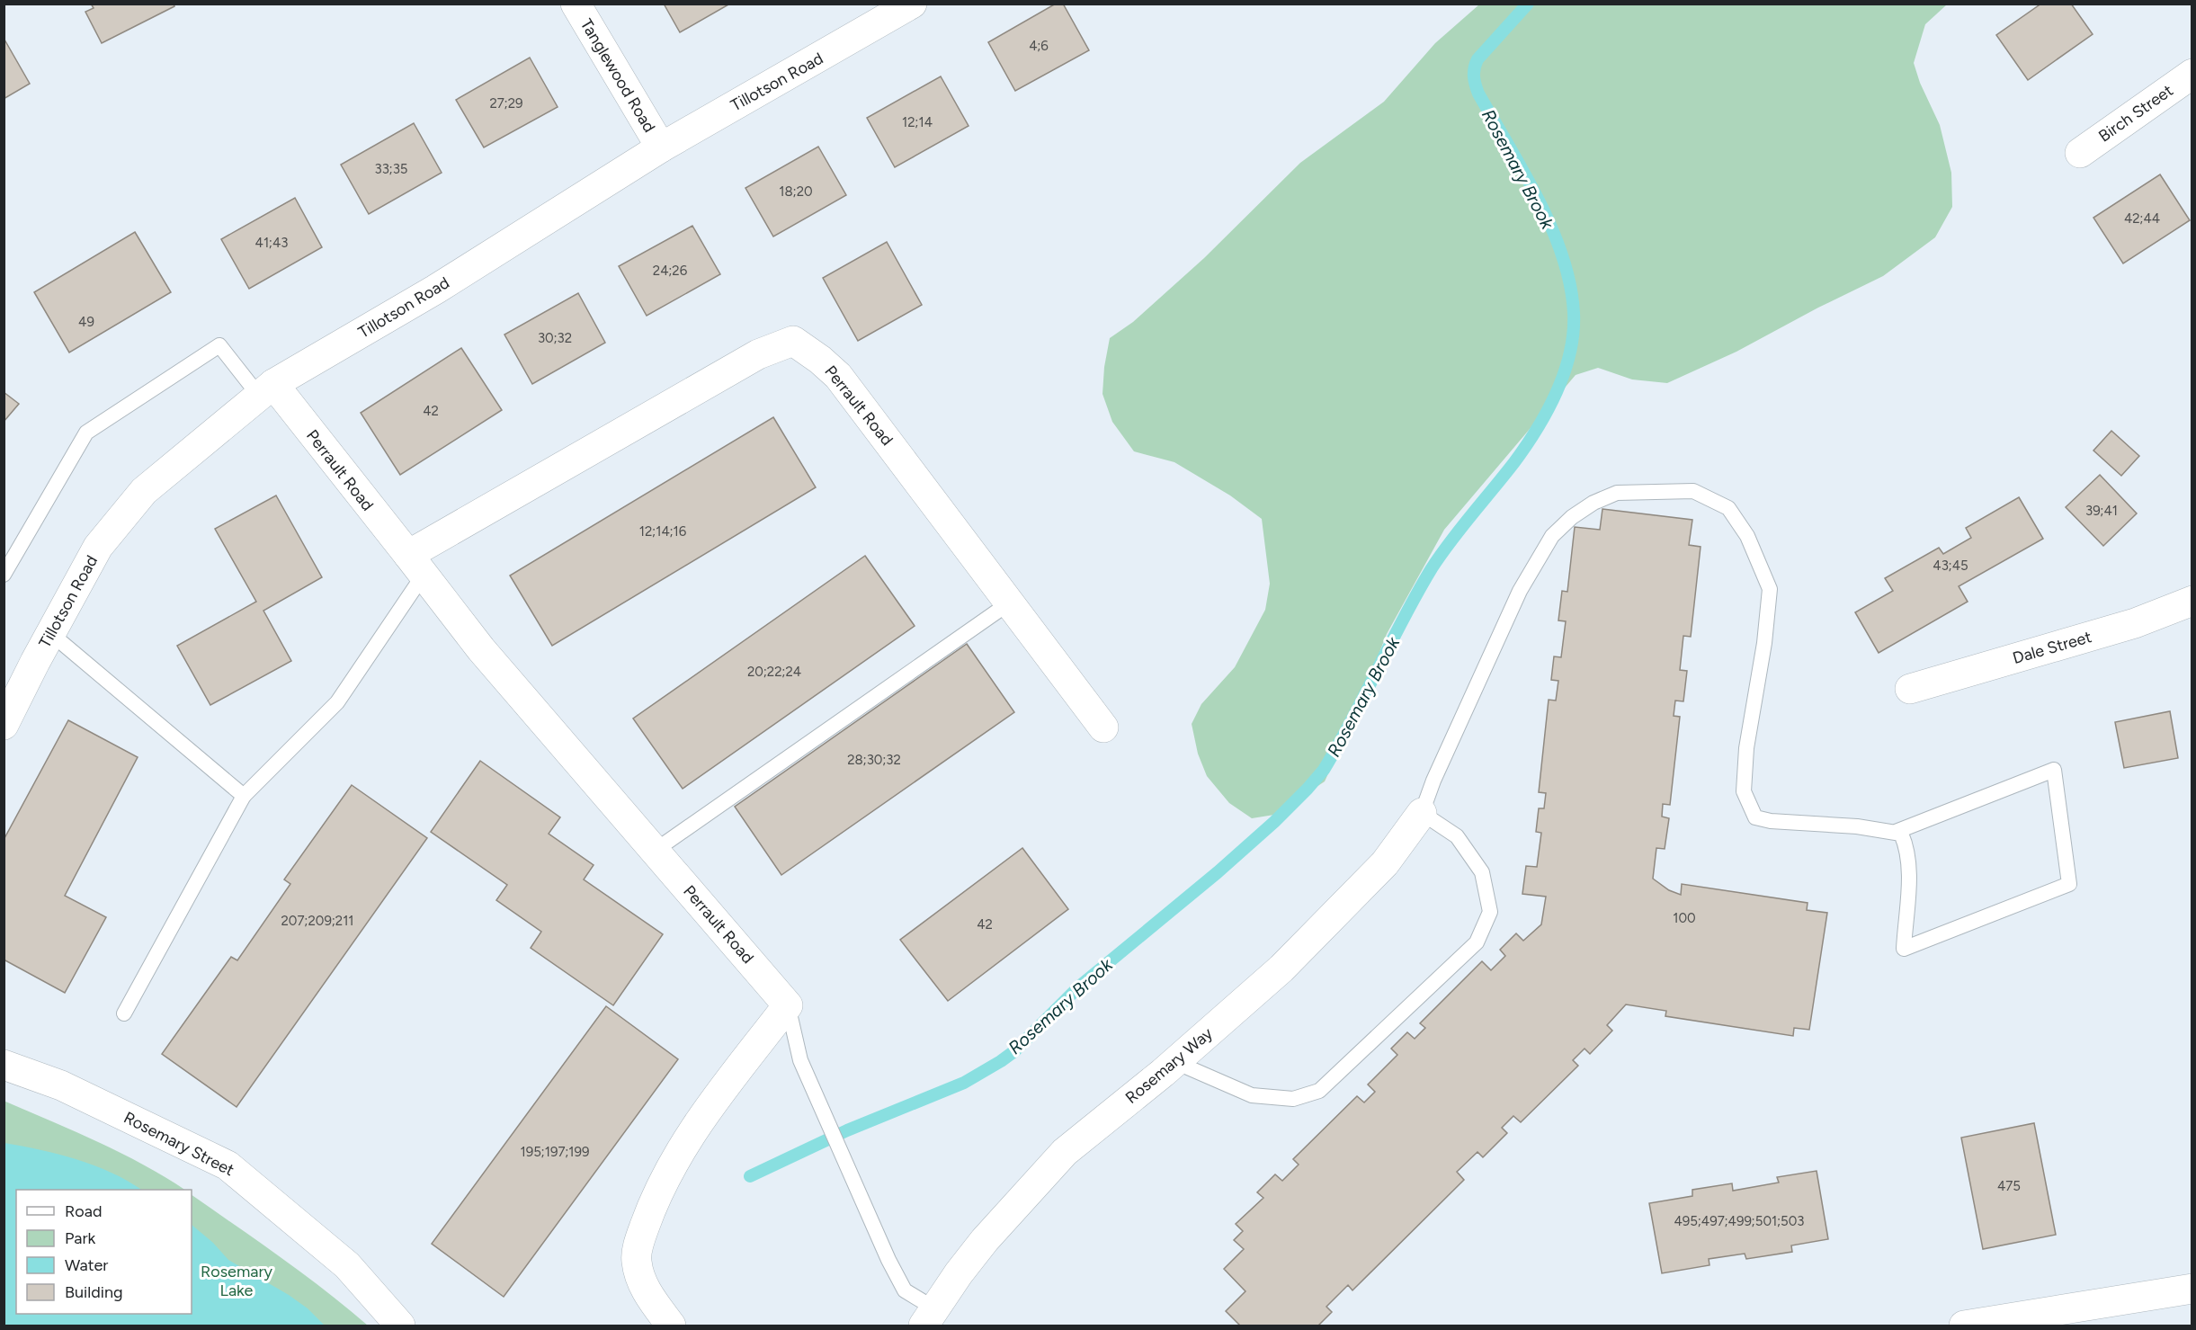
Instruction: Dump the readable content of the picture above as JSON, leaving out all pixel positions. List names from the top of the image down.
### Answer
{
  "streets": {
    "street": [
      "Tanglewood Road",
      "Tillotson Road",
      "Birch Street",
      "Perrault Road",
      "Dale Street",
      "Rosemary Way",
      "Rosemary Street"
    ]
  },
  "crossings": [
    ["Tanglewood Road", "Tillotson Road"],
    ["Tillotson Road", "Perrault Road"]
  ],
  "water": ["Rosemary Brook"],
  "parks": ["Rosemary Lake"],
  "house_numbers": [
    "4;6",
    "27;29",
    "12;14",
    "33;35",
    "18;20",
    "42;44",
    "41;43",
    "24;26",
    "49",
    "30;32",
    "42",
    "39;41",
    "12;14;16",
    "43;45",
    "20;22;24",
    "28;30;32",
    "100",
    "207;209;211",
    "42",
    "195;197;199",
    "475",
    "495;497;499;501;503"
  ],
  "legend": [
    "Road",
    "Park",
    "Water",
    "Building"
  ]
}
